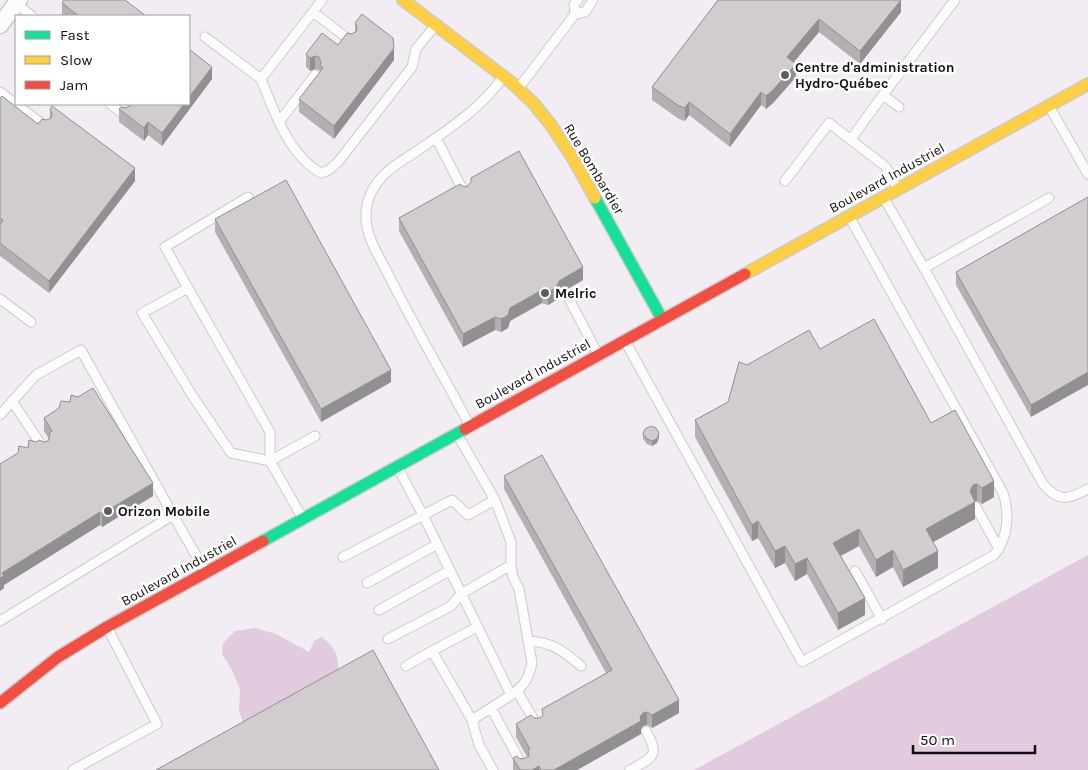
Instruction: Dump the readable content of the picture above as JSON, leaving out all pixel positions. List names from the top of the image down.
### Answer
{
  "streets": {
    "street": ["Rue Bombardier", "Boulevard Industriel"]
  },
  "crossings": [
    ["Rue Bombardier", "Boulevard Industriel"]
  ],
  "places": ["Centre d'administration Hydro-Québec", "Melric", "Orizon Mobile"],
  "legend": ["Fast", "Slow", "Jam"],
  "scale_bar": "50 m"
}
